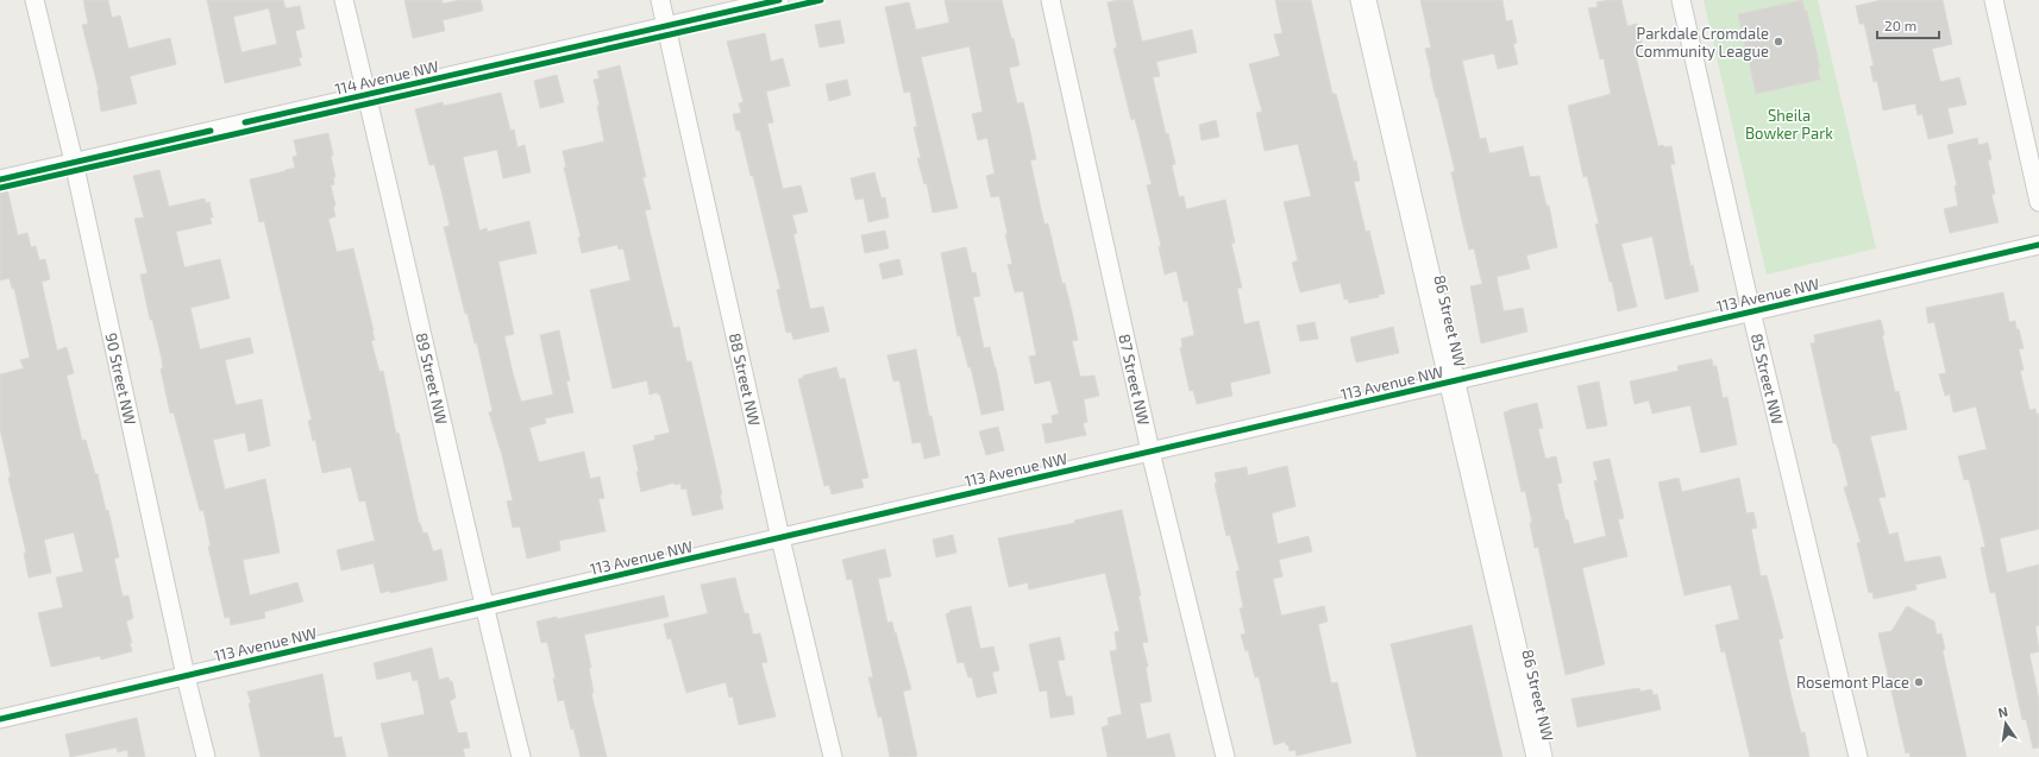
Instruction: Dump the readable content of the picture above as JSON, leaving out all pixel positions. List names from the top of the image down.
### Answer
{
  "streets": {
    "street": [
      "114 Avenue NW",
      "113 Avenue NW",
      "86 Street NW",
      "90 Street NW",
      "89 Street NW",
      "88 Street NW",
      "87 Street NW",
      "85 Street NW"
    ]
  },
  "crossings": [
    ["114 Avenue NW", "90 Street NW"],
    ["114 Avenue NW", "89 Street NW"],
    ["114 Avenue NW", "88 Street NW"],
    ["113 Avenue NW", "86 Street NW"],
    ["113 Avenue NW", "90 Street NW"],
    ["113 Avenue NW", "89 Street NW"],
    ["113 Avenue NW", "88 Street NW"],
    ["113 Avenue NW", "87 Street NW"],
    ["113 Avenue NW", "85 Street NW"]
  ],
  "parks": ["Sheila Bowker Park"],
  "places": ["Parkdale Cromdale Community League", "Rosemont Place"],
  "scale_bar": "20 m",
  "north": "top"
}
